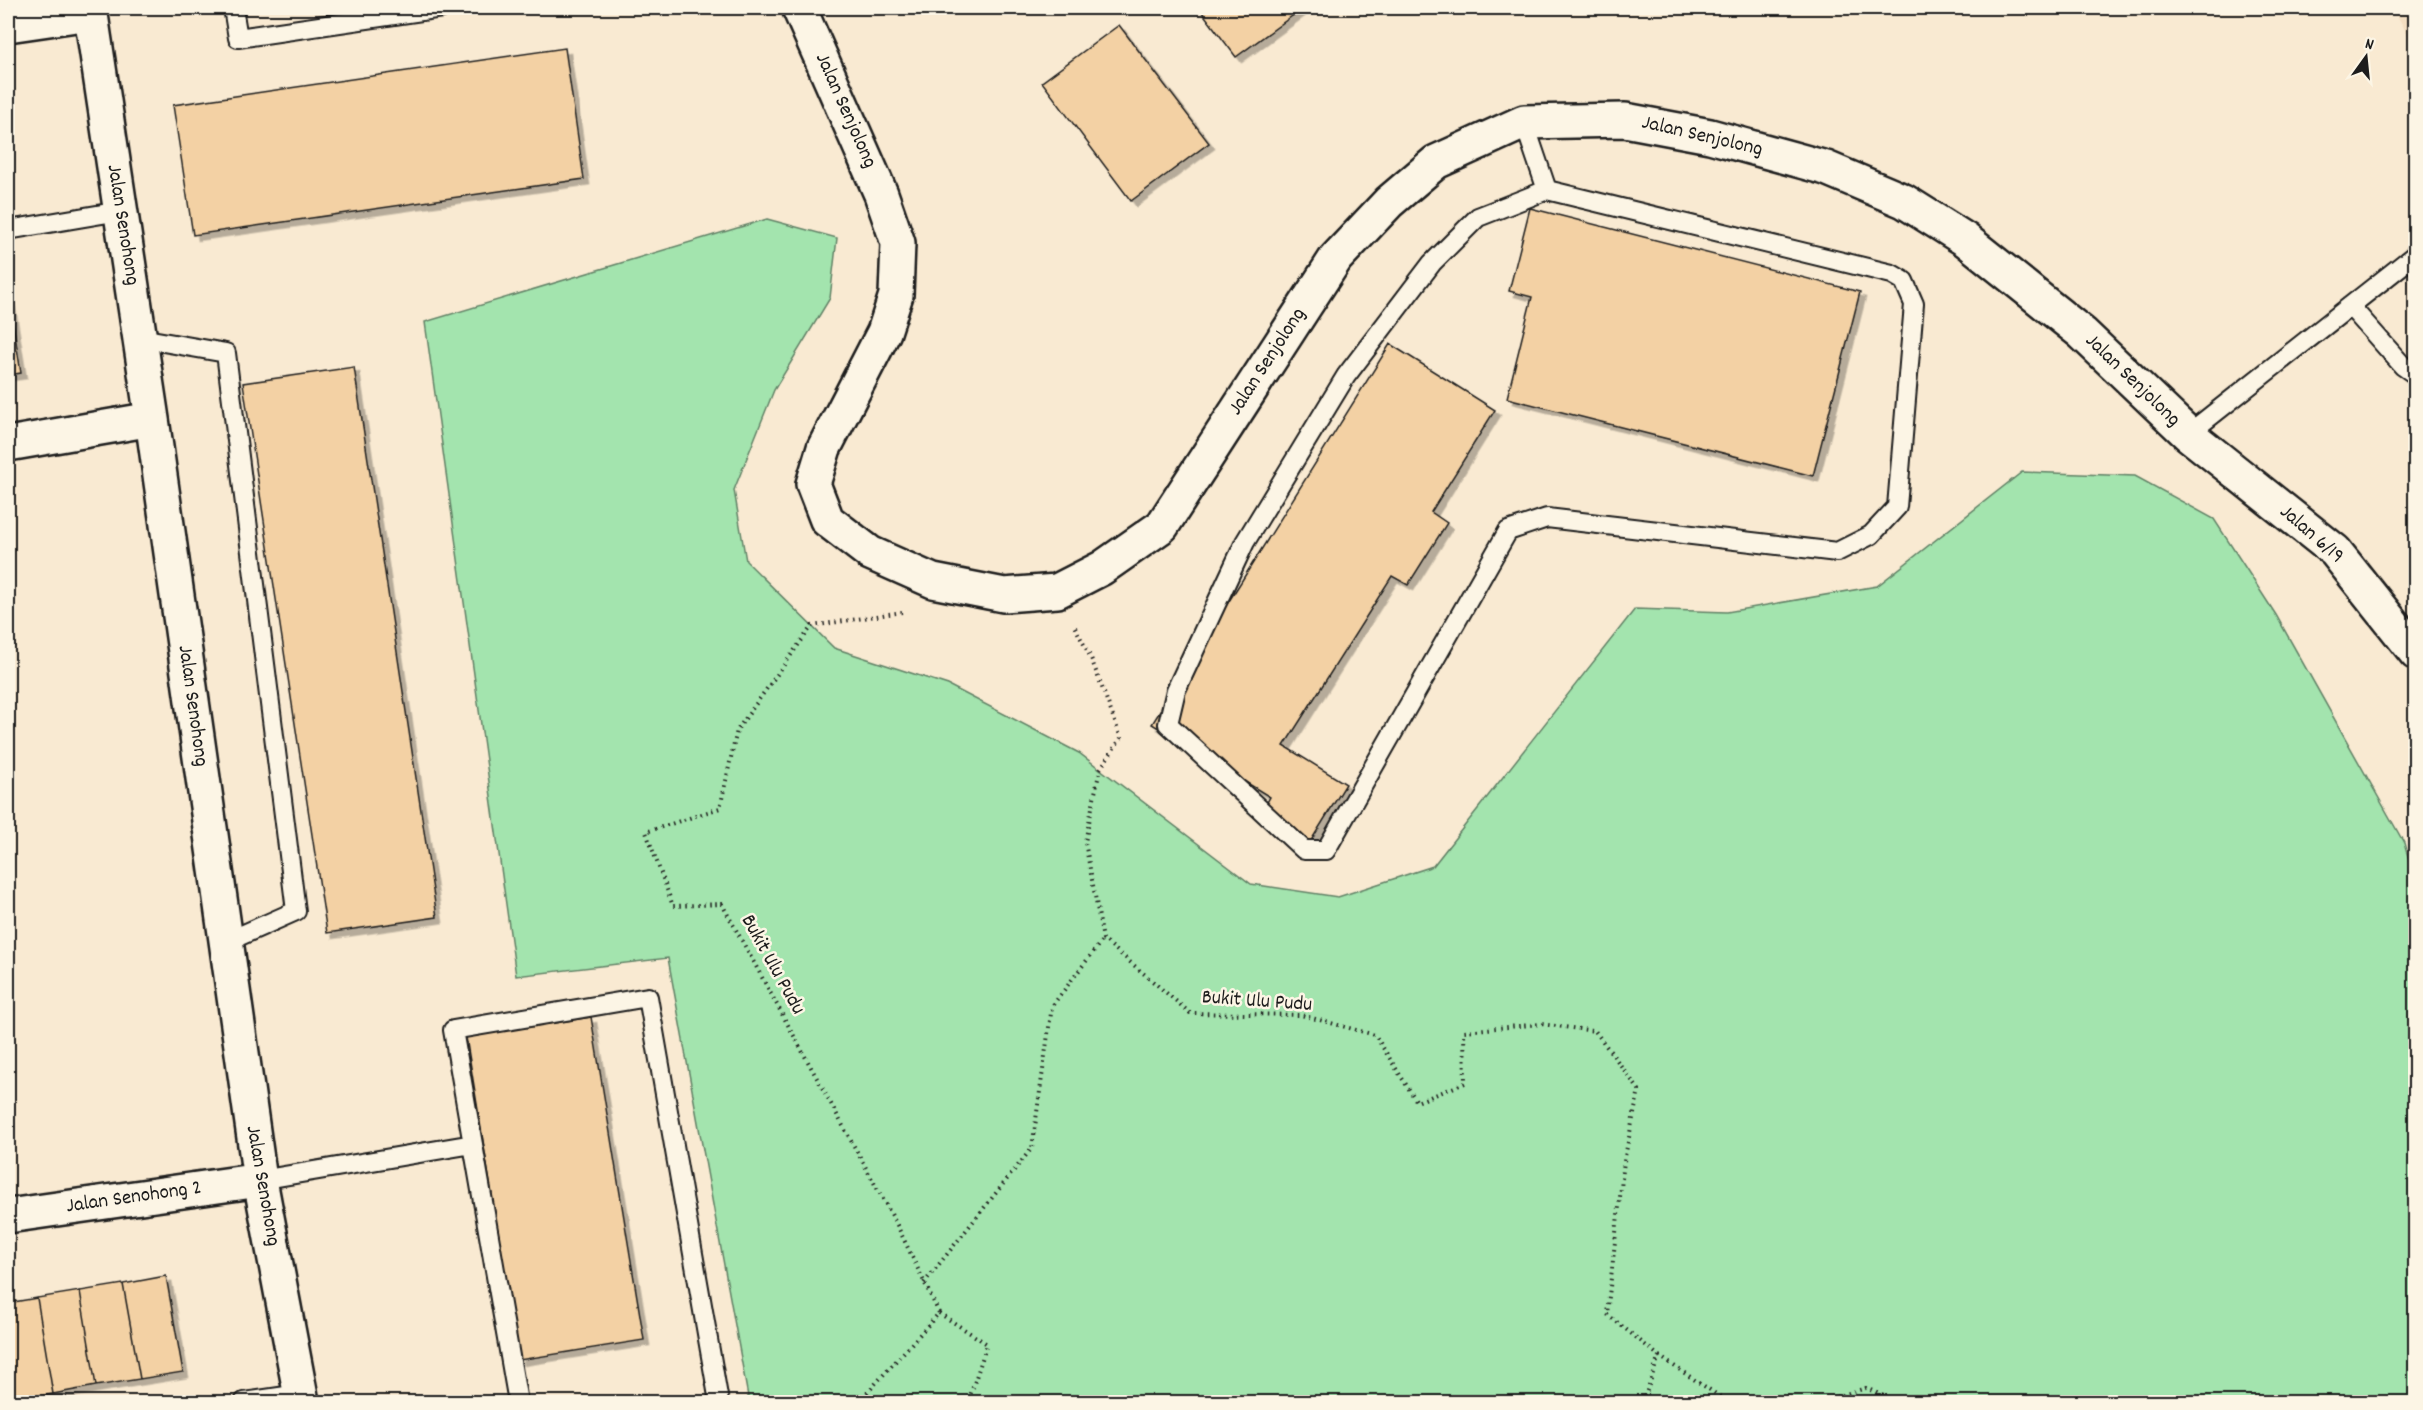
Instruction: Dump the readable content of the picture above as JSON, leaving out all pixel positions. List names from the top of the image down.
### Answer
{
  "streets": {
    "street": [
      "Jalan Senjolong",
      "Jalan Senohong",
      "Jalan 6/19",
      "Jalan Senohong 2"
    ],
    "path": ["Bukit Ulu Pudu"]
  },
  "crossings": [
    ["Jalan Senjolong", "Jalan 6/19"],
    ["Jalan Senohong", "Jalan Senohong 2"]
  ],
  "north": "top"
}
